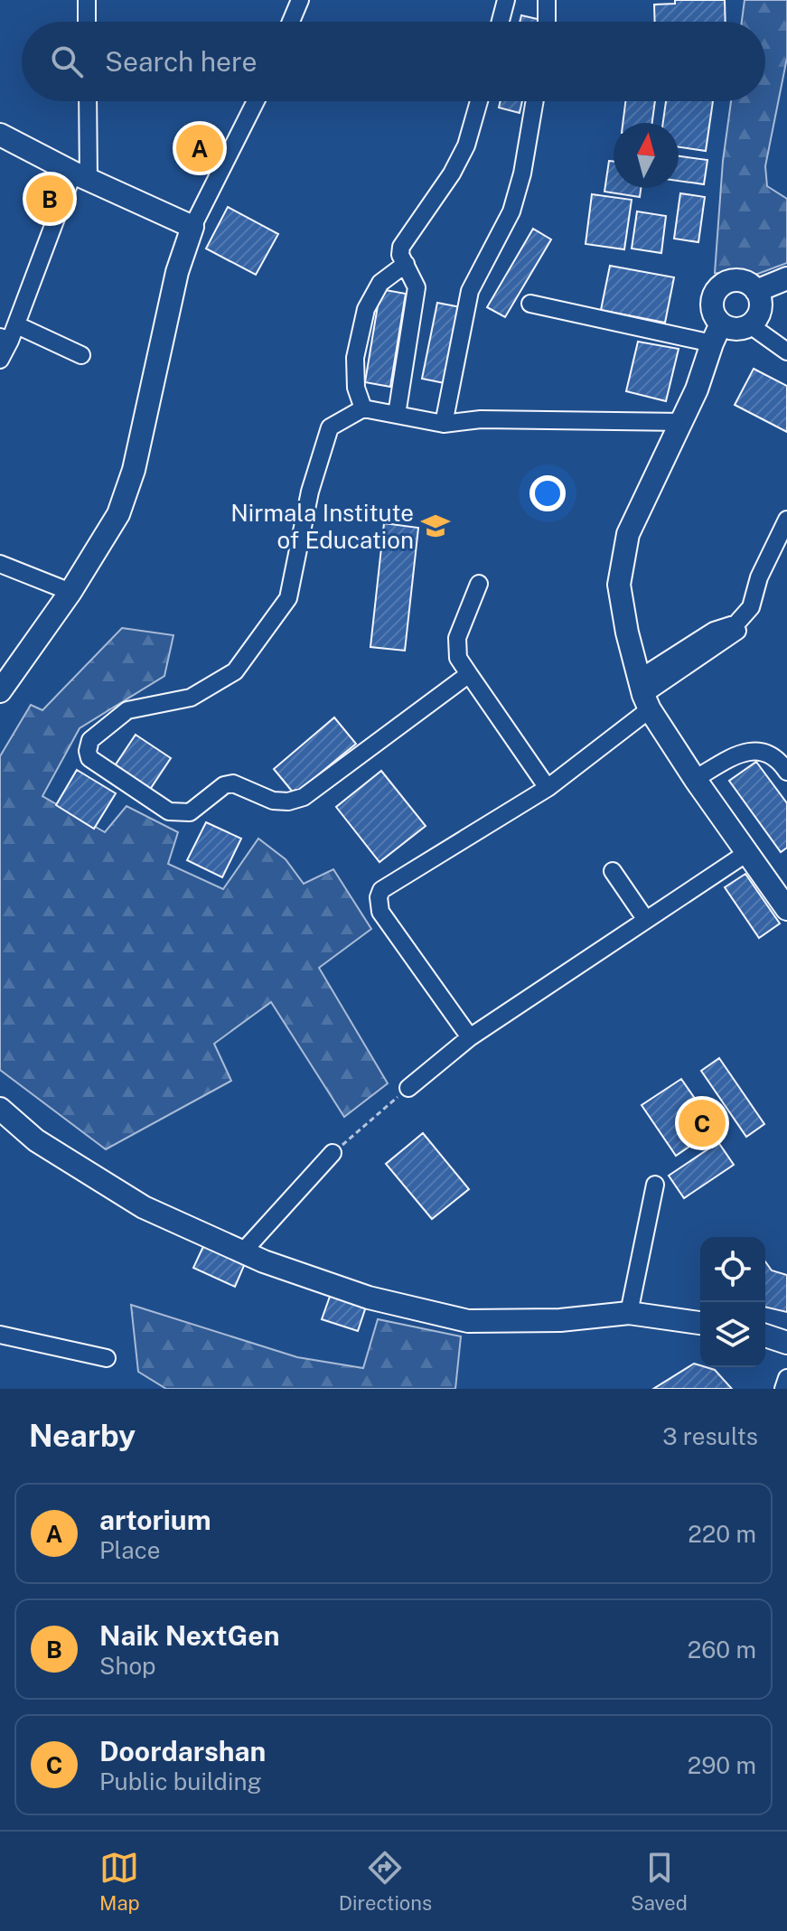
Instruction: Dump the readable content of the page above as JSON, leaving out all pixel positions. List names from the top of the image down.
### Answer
{
  "places": {
    "school or university": ["Nirmala Institute of Education"]
  },
  "north": "top",
  "page": {
    "search": "Search here",
    "pins": ["A", "B", "C"],
    "heading": ["Nearby", "3 results"],
    "list": [
      {
        "mark": "A",
        "name": "artorium",
        "note": "Place",
        "value": "220 m"
      },
      {
        "mark": "B",
        "name": "Naik NextGen",
        "note": "Shop",
        "value": "260 m"
      },
      {
        "mark": "C",
        "name": "Doordarshan",
        "note": "Public building",
        "value": "290 m"
      }
    ],
    "nav": ["Map", "Directions", "Saved"]
  }
}
